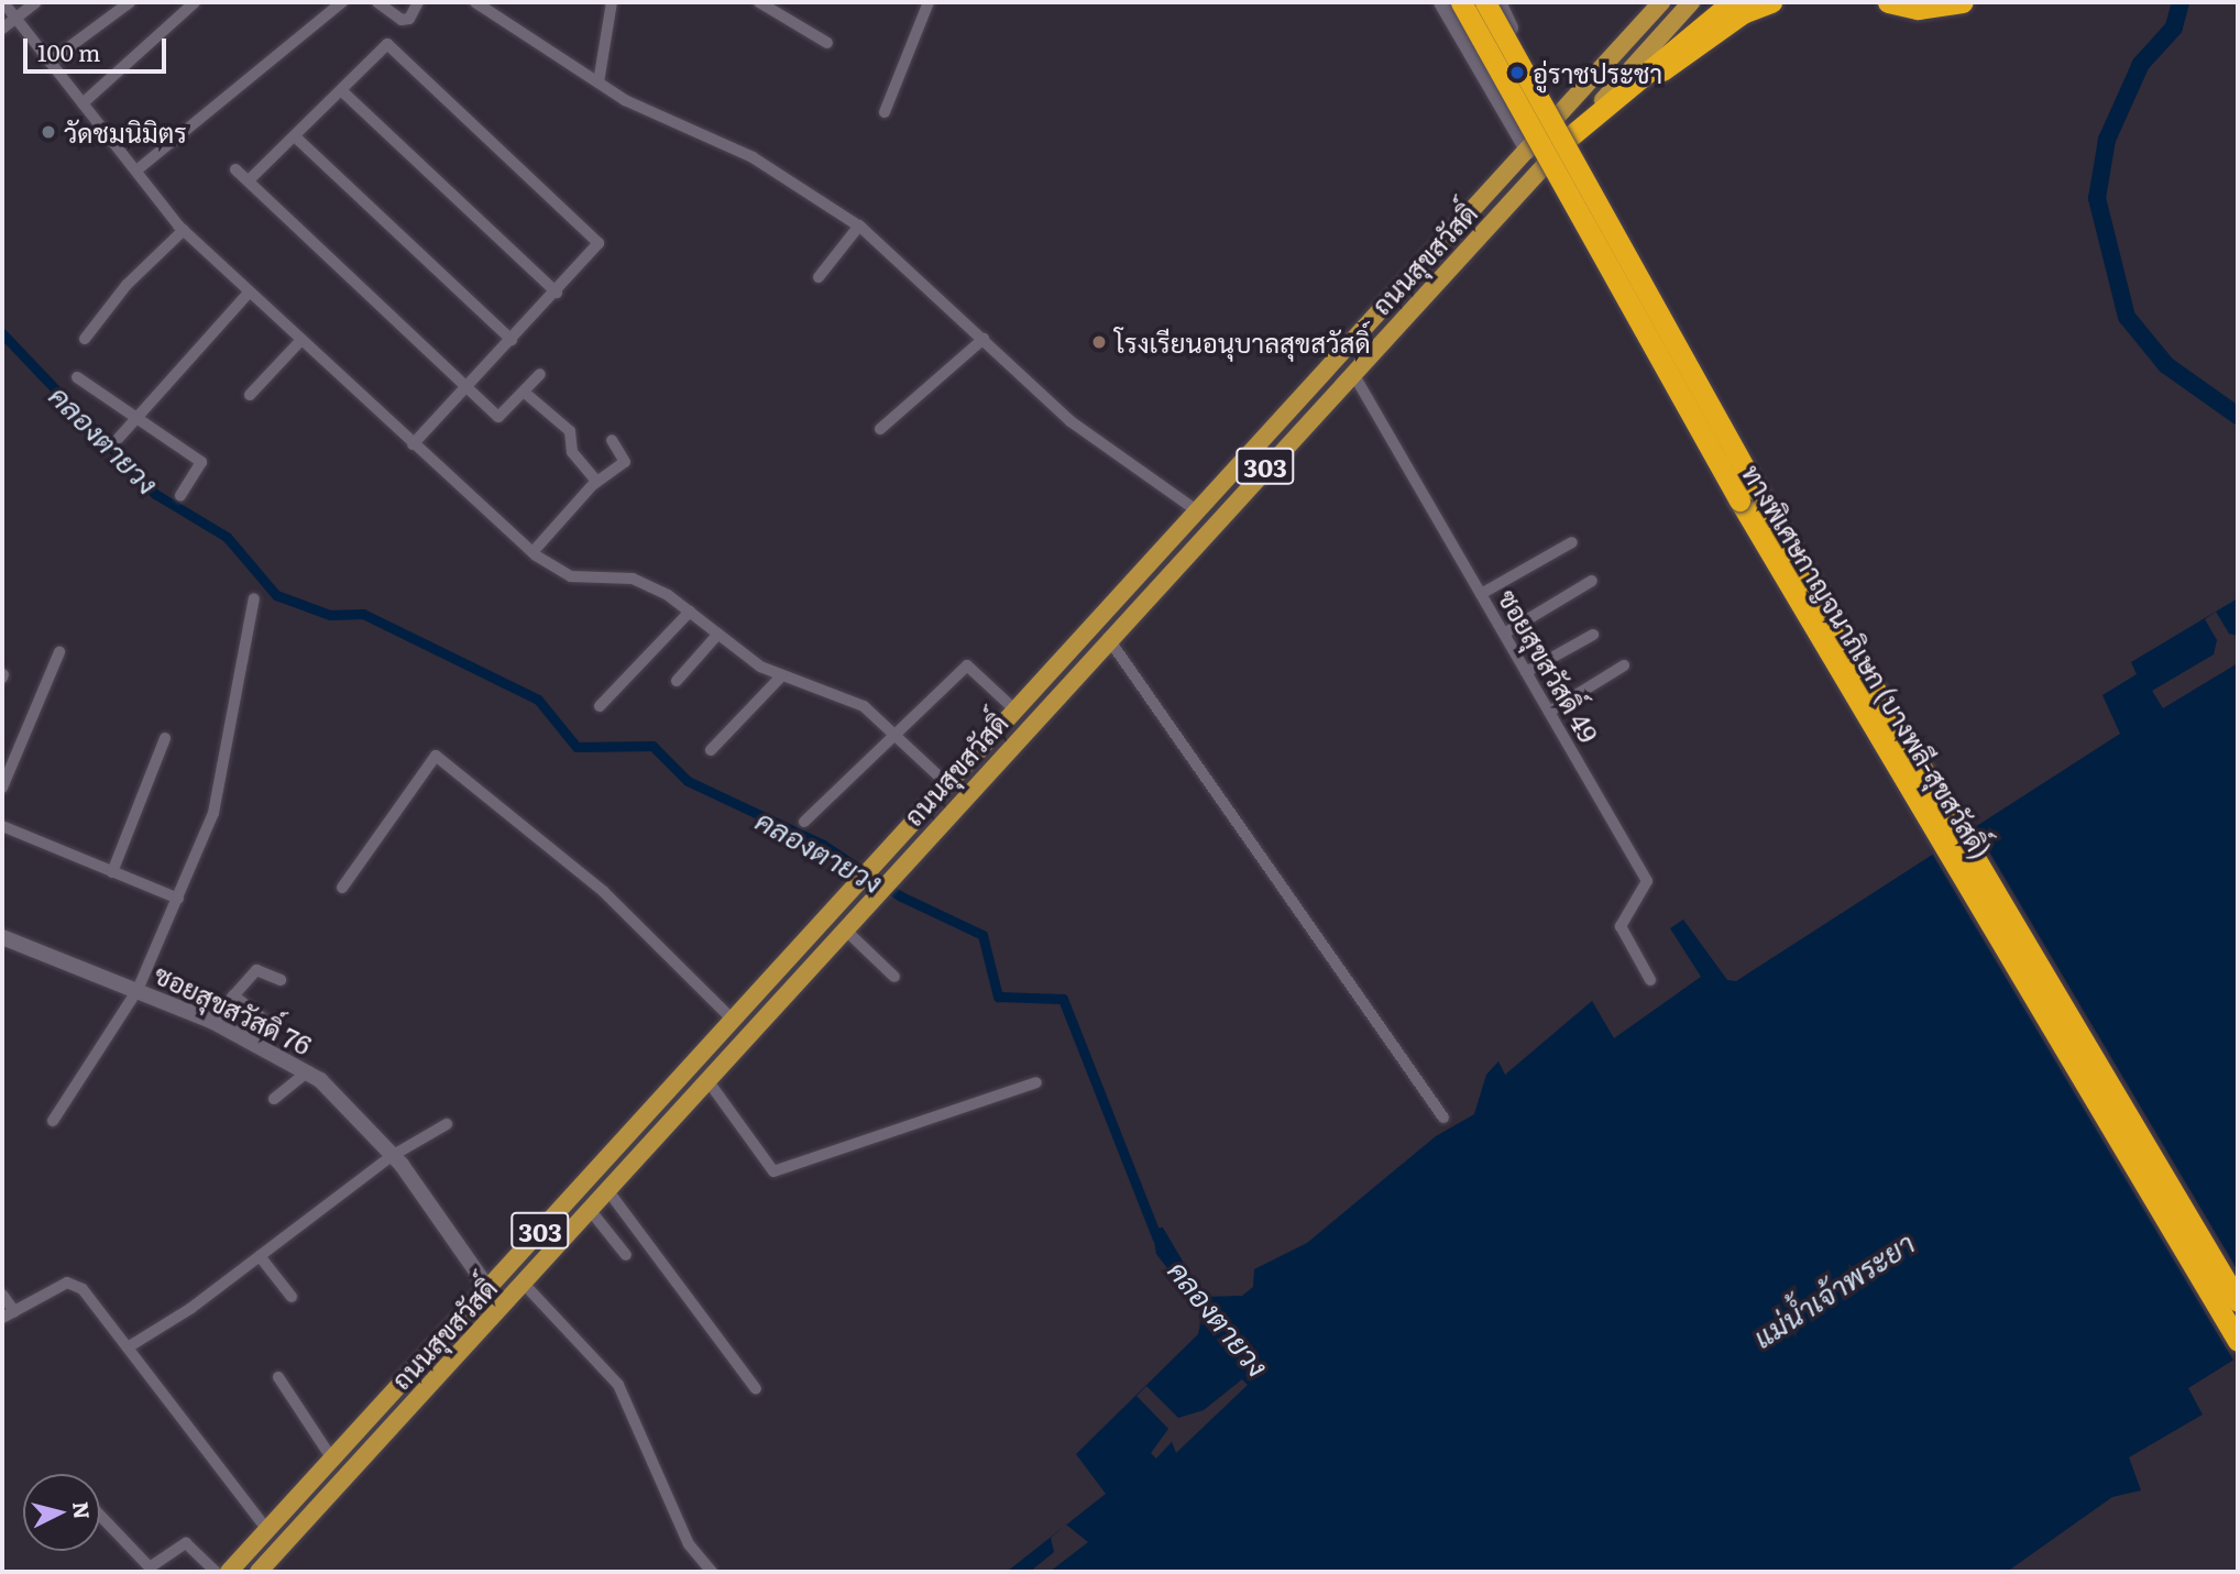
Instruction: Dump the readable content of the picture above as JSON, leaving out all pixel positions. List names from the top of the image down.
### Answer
{
  "streets": {
    "highway": ["ทางพิเศษกาญจนาภิเษก (บางพลี-สุขสวัสดิ์)"],
    "main road": ["ถนนสุขสวัสดิ์", "303"],
    "street": ["ซอยสุขสวัสดิ์ 49", "ซอยสุขสวัสดิ์ 76"]
  },
  "crossings": [
    ["ถนนสุขสวัสดิ์", "ซอยสุขสวัสดิ์ 49"],
    ["ถนนสุขสวัสดิ์", "ซอยสุขสวัสดิ์ 76"]
  ],
  "water": ["คลองตายวง", "แม่น้ำเจ้าพระยา"],
  "places": ["อู่ราชประชา", "วัดชมนิมิตร", "โรงเรียนอนุบาลสุขสวัสดิ์"],
  "scale_bar": "100 m",
  "north": "right"
}
